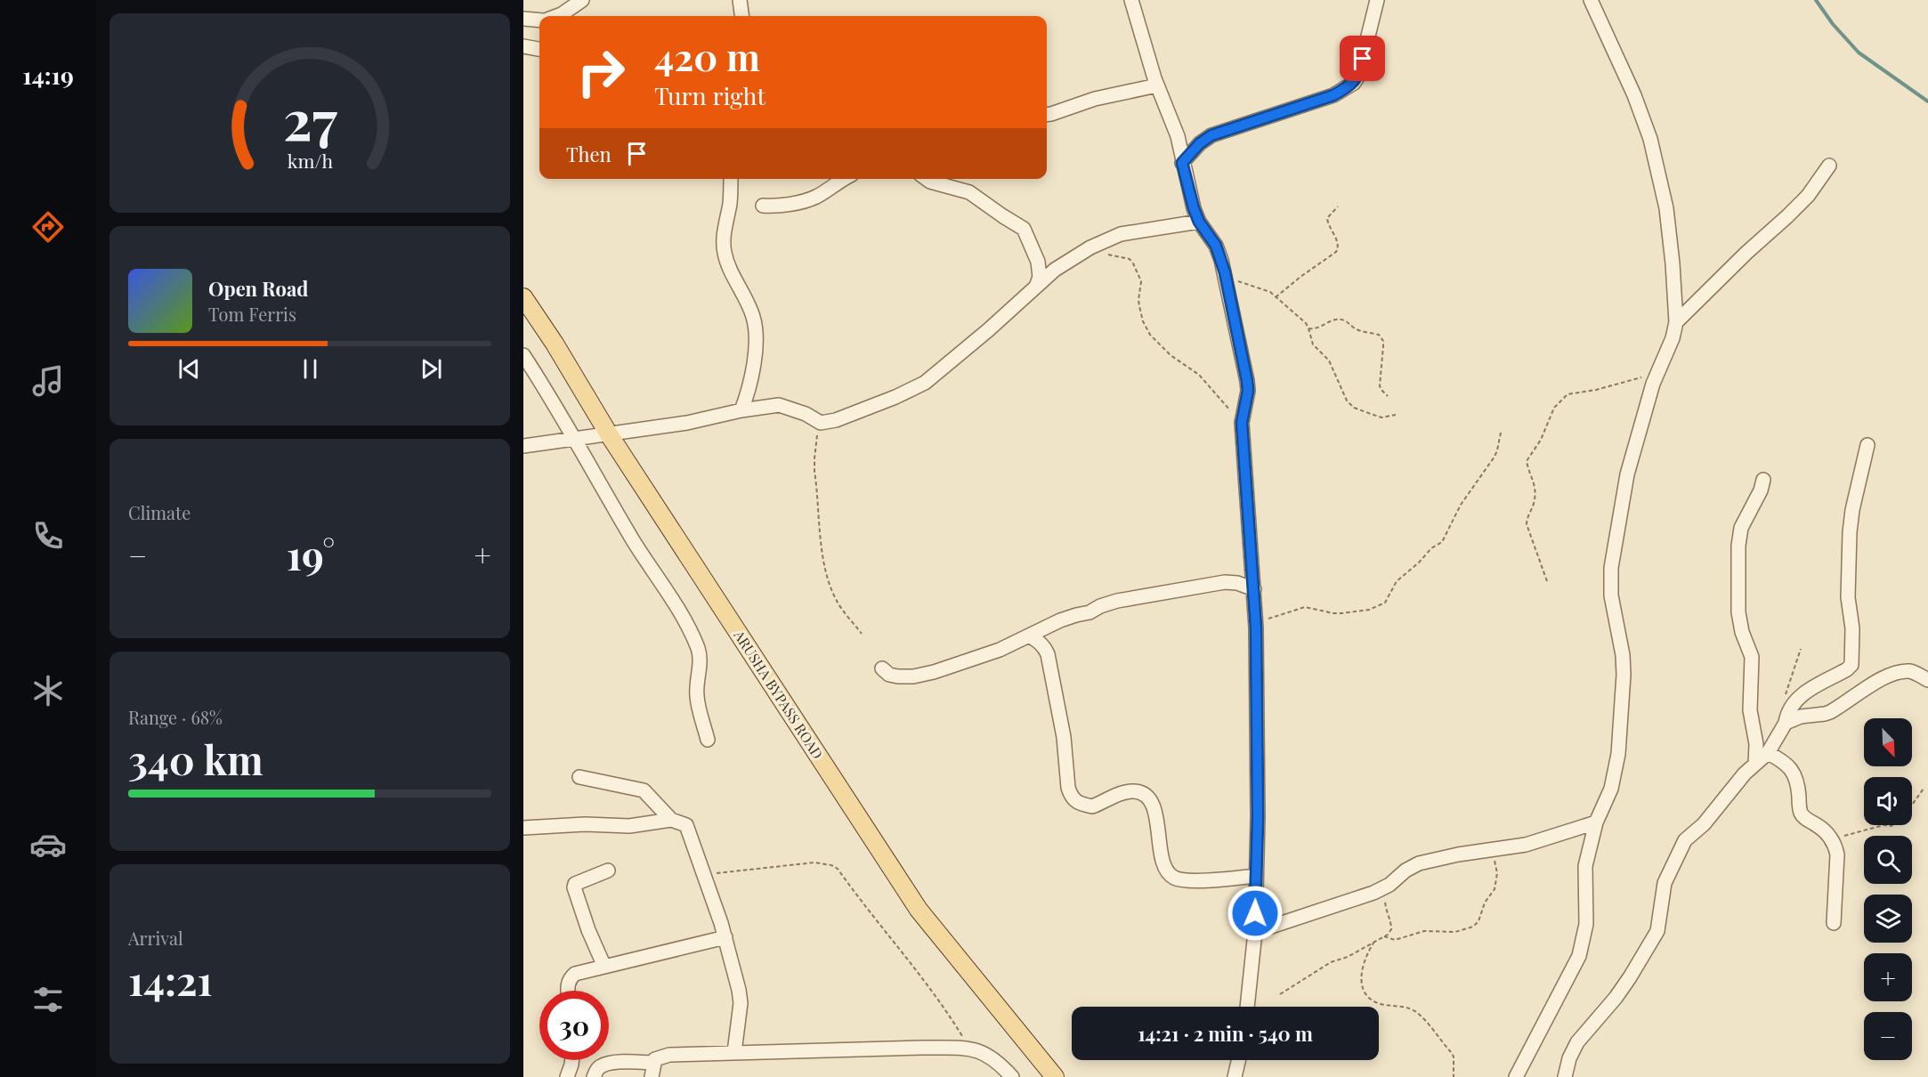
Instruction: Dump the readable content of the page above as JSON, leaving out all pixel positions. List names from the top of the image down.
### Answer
{
  "streets": {
    "main road": ["ARUSHA BYPASS ROAD"]
  },
  "north": "bottom right",
  "page": {
    "tabs": "14:19",
    "turn": ["420 m", "Turn right"],
    "then": "Then",
    "song": ["Open Road", "Tom Ferris"],
    "tile": [
      "Climate",
      ["Range · 68%", "340 km"],
      ["Arrival", "14:21"]
    ],
    "heat": ["−", "19°", "+"],
    "map_buttons": ["+", "−"],
    "limit": "30",
    "trip": "14:21 · 2 min · 540 m",
    "gauge": ["27", "km/h"]
  }
}
